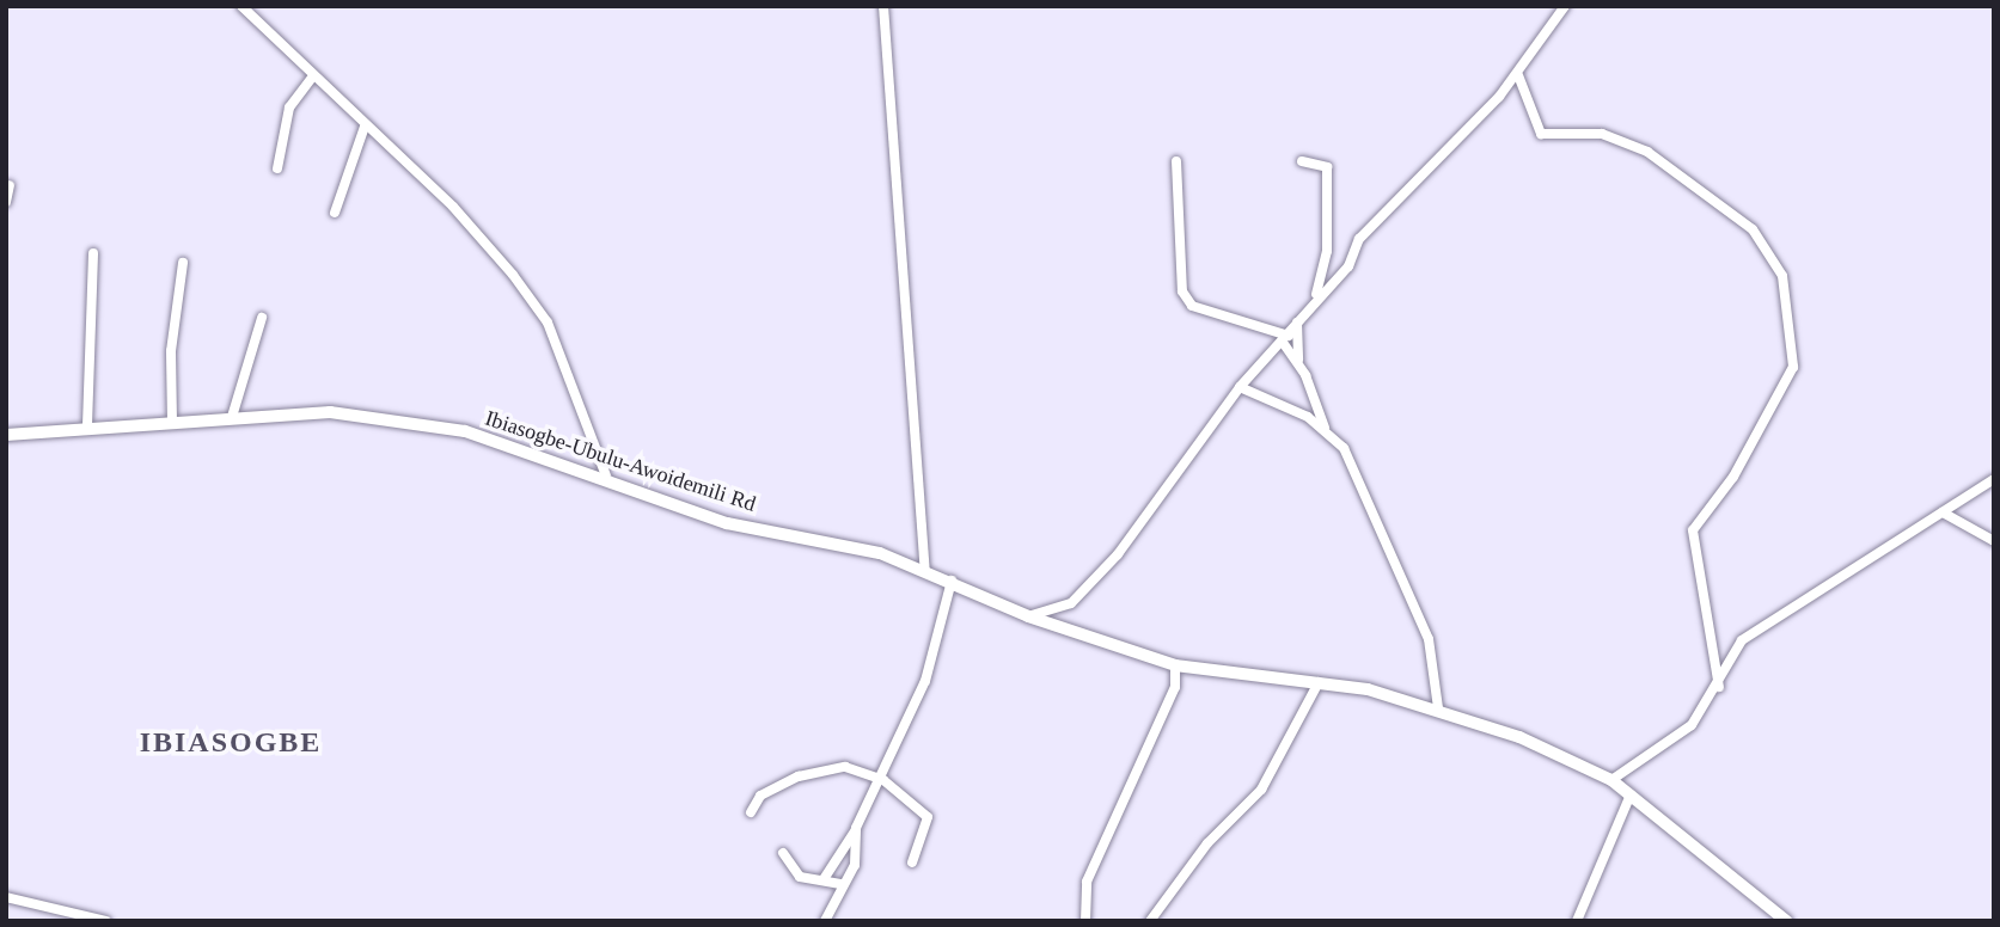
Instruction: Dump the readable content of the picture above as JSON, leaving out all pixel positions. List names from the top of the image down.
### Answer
{
  "streets": {
    "street": ["Ibiasogbe-Ubulu-Awoidemili Rd"]
  },
  "districts": ["IBIASOGBE"]
}
